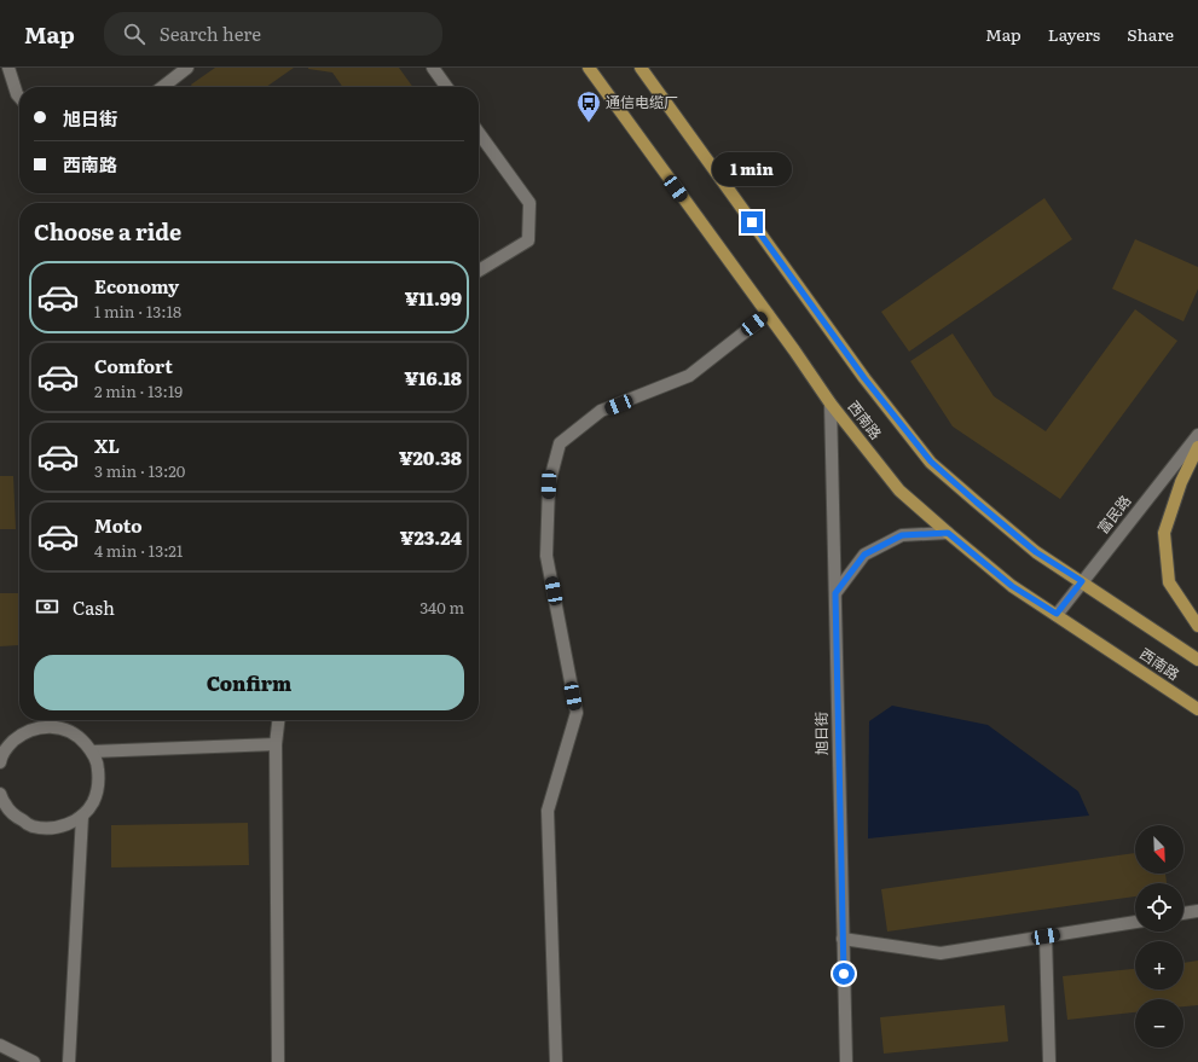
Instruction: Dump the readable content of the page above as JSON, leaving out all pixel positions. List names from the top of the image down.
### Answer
{
  "streets": {
    "main road": ["西南路"],
    "street": ["富民路", "旭日街"]
  },
  "crossings": [
    ["西南路", "富民路"],
    ["西南路", "旭日街"]
  ],
  "places": {
    "bus stop": ["通信电缆厂"]
  },
  "north": "bottom right",
  "page": {
    "header": "Map",
    "search": "Search here",
    "nav": ["Map", "Layers", "Share"],
    "banner": ["旭日街", "西南路"],
    "bubble": "1 min",
    "heading": "Choose a ride",
    "list": [
      {
        "name": "Economy",
        "note": "1 min · 13:18",
        "value": "¥11.99"
      },
      {
        "name": "Comfort",
        "note": "2 min · 13:19",
        "value": "¥16.18"
      },
      {
        "name": "XL",
        "note": "3 min · 13:20",
        "value": "¥20.38"
      },
      {
        "name": "Moto",
        "note": "4 min · 13:21",
        "value": "¥23.24"
      }
    ],
    "pay": ["Cash", "340 m"],
    "buttons": "Confirm",
    "map_buttons": ["+", "−"]
  }
}
